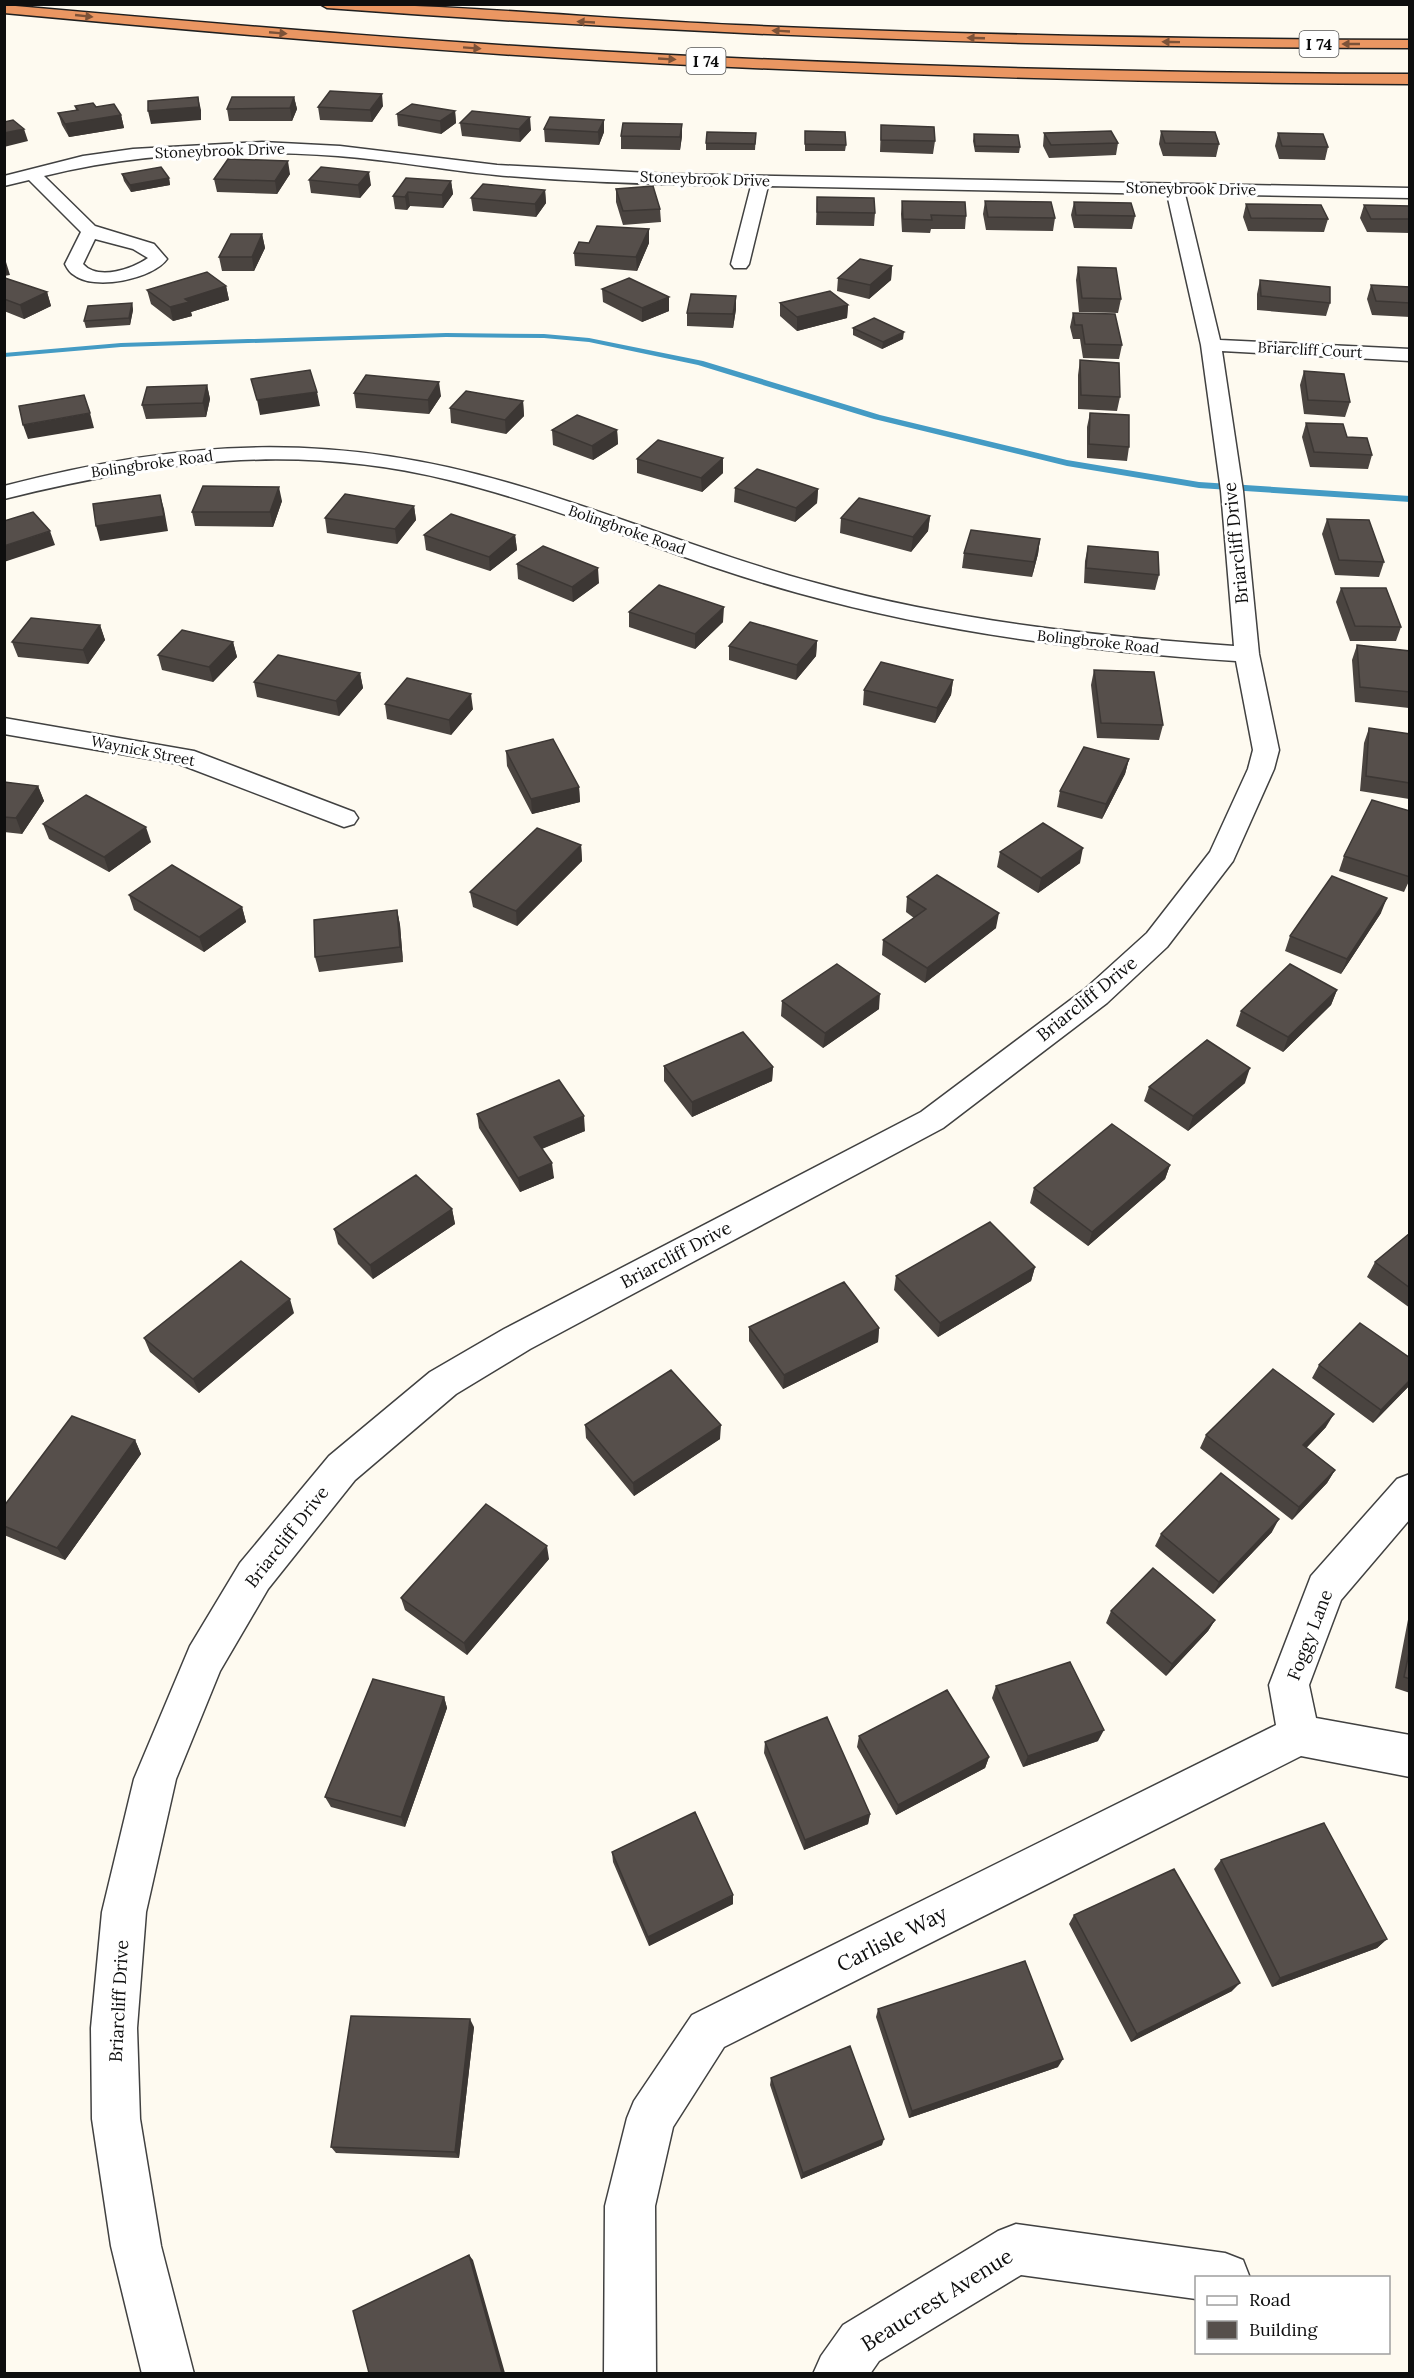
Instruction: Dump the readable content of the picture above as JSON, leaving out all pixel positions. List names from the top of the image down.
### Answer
{
  "streets": {
    "highway": ["I 74"],
    "street": [
      "Stoneybrook Drive",
      "Briarcliff Court",
      "Bolingbroke Road",
      "Briarcliff Drive",
      "Waynick Street",
      "Foggy Lane",
      "Carlisle Way",
      "Beaucrest Avenue"
    ]
  },
  "crossings": [
    ["Stoneybrook Drive", "Briarcliff Drive"],
    ["Briarcliff Court", "Briarcliff Drive"],
    ["Bolingbroke Road", "Briarcliff Drive"],
    ["Foggy Lane", "Carlisle Way"]
  ],
  "legend": ["Road", "Building"]
}
